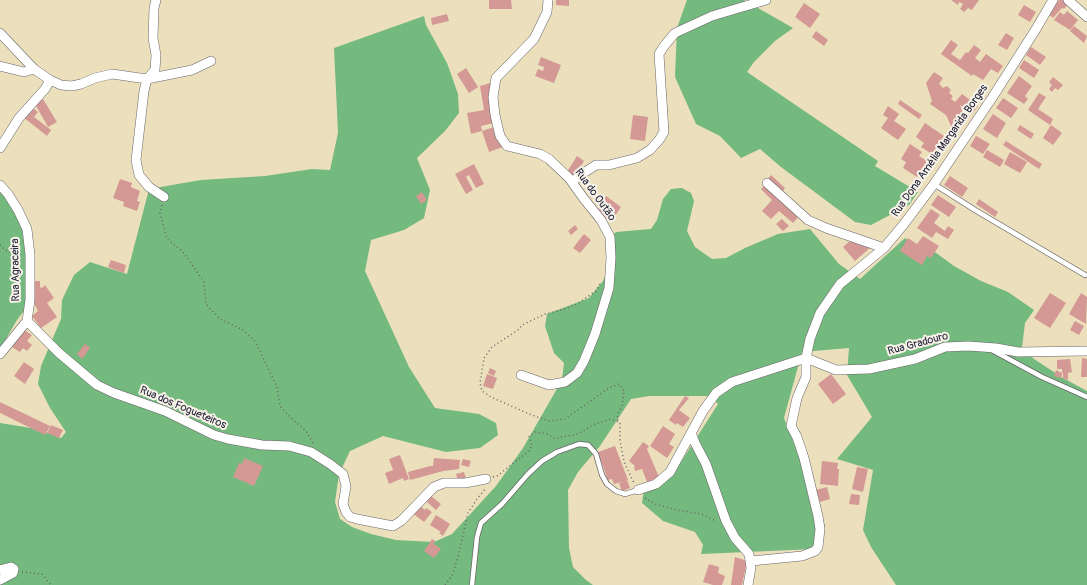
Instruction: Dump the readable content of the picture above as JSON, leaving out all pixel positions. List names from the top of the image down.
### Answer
{
  "streets": {
    "street": [
      "Rua Dona Amélia Margarida Borges",
      "Rua do Outão",
      "Rua Agraceira",
      "Rua Gradouro",
      "Rua dos Fogueteiros"
    ]
  },
  "crossings": [
    ["Rua Dona Amélia Margarida Borges", "Rua Gradouro"],
    ["Rua Agraceira", "Rua dos Fogueteiros"]
  ]
}
